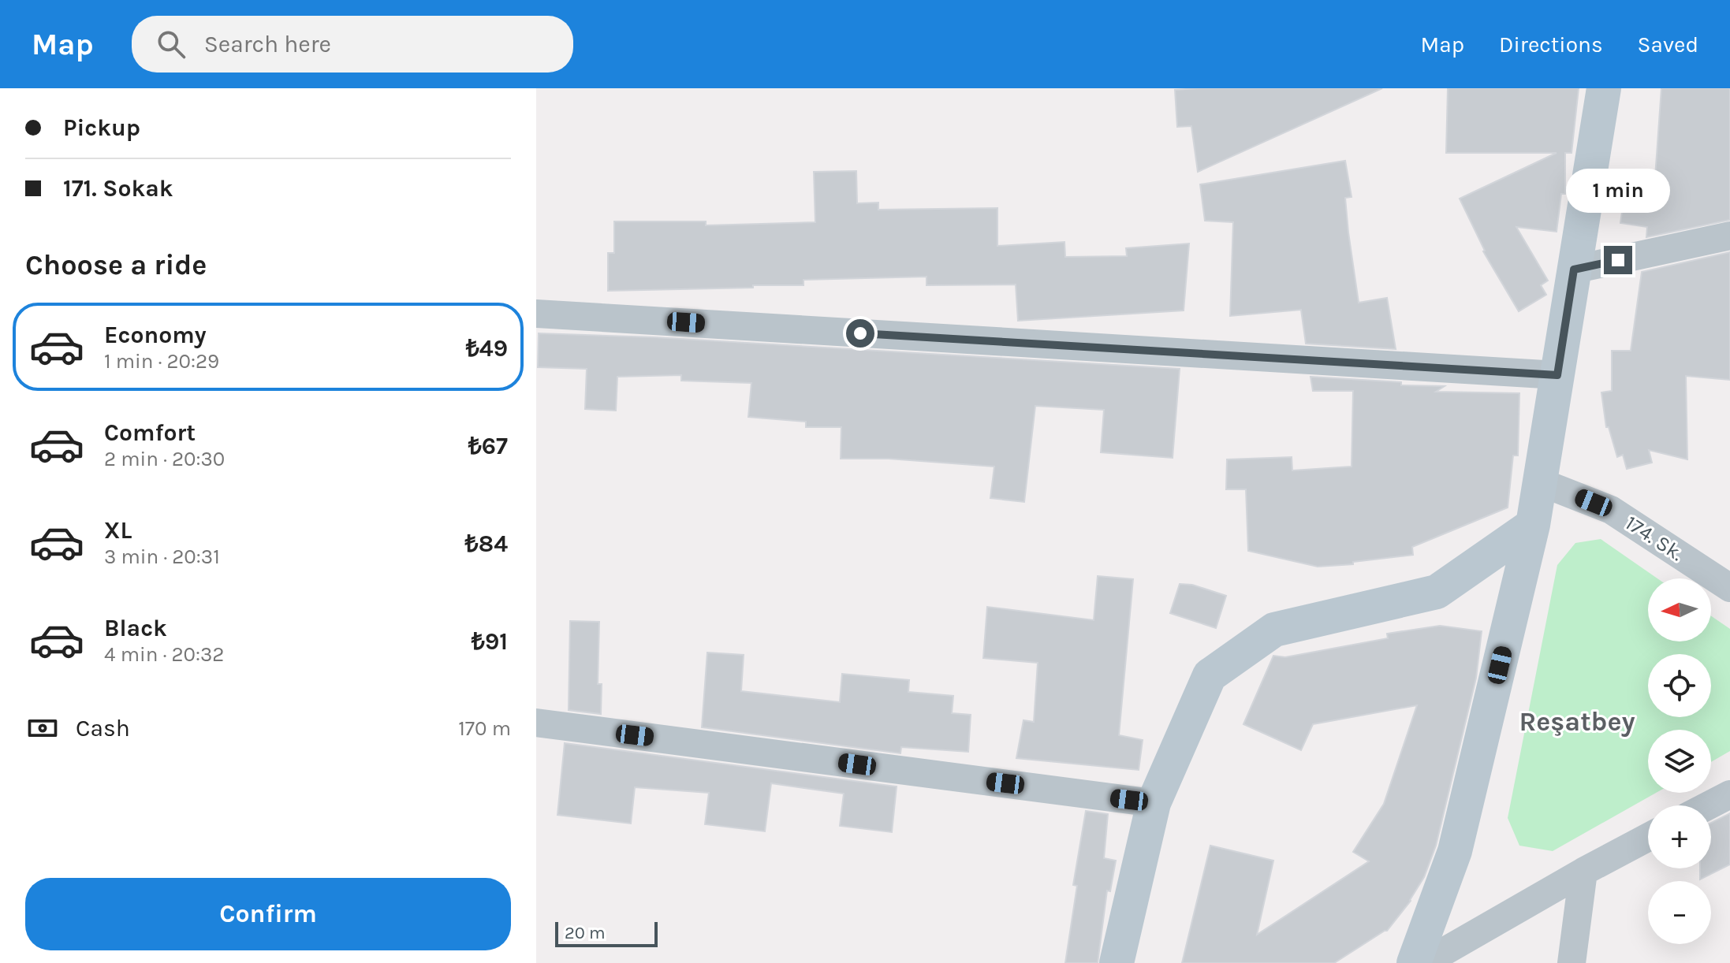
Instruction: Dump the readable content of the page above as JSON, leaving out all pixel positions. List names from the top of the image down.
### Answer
{
  "streets": {
    "street": ["174. Sk."]
  },
  "districts": ["Reşatbey"],
  "scale_bar": "20 m",
  "north": "left",
  "page": {
    "header": "Map",
    "search": "Search here",
    "nav": ["Map", "Directions", "Saved"],
    "banner": ["Pickup", "171. Sokak"],
    "bubble": "1 min",
    "heading": "Choose a ride",
    "list": [
      {
        "name": "Economy",
        "note": "1 min · 20:29",
        "value": "₺49"
      },
      {
        "name": "Comfort",
        "note": "2 min · 20:30",
        "value": "₺67"
      },
      {
        "name": "XL",
        "note": "3 min · 20:31",
        "value": "₺84"
      },
      {
        "name": "Black",
        "note": "4 min · 20:32",
        "value": "₺91"
      }
    ],
    "map_buttons": ["+", "−"],
    "pay": ["Cash", "170 m"],
    "buttons": "Confirm",
    "scale": "20 m"
  }
}
